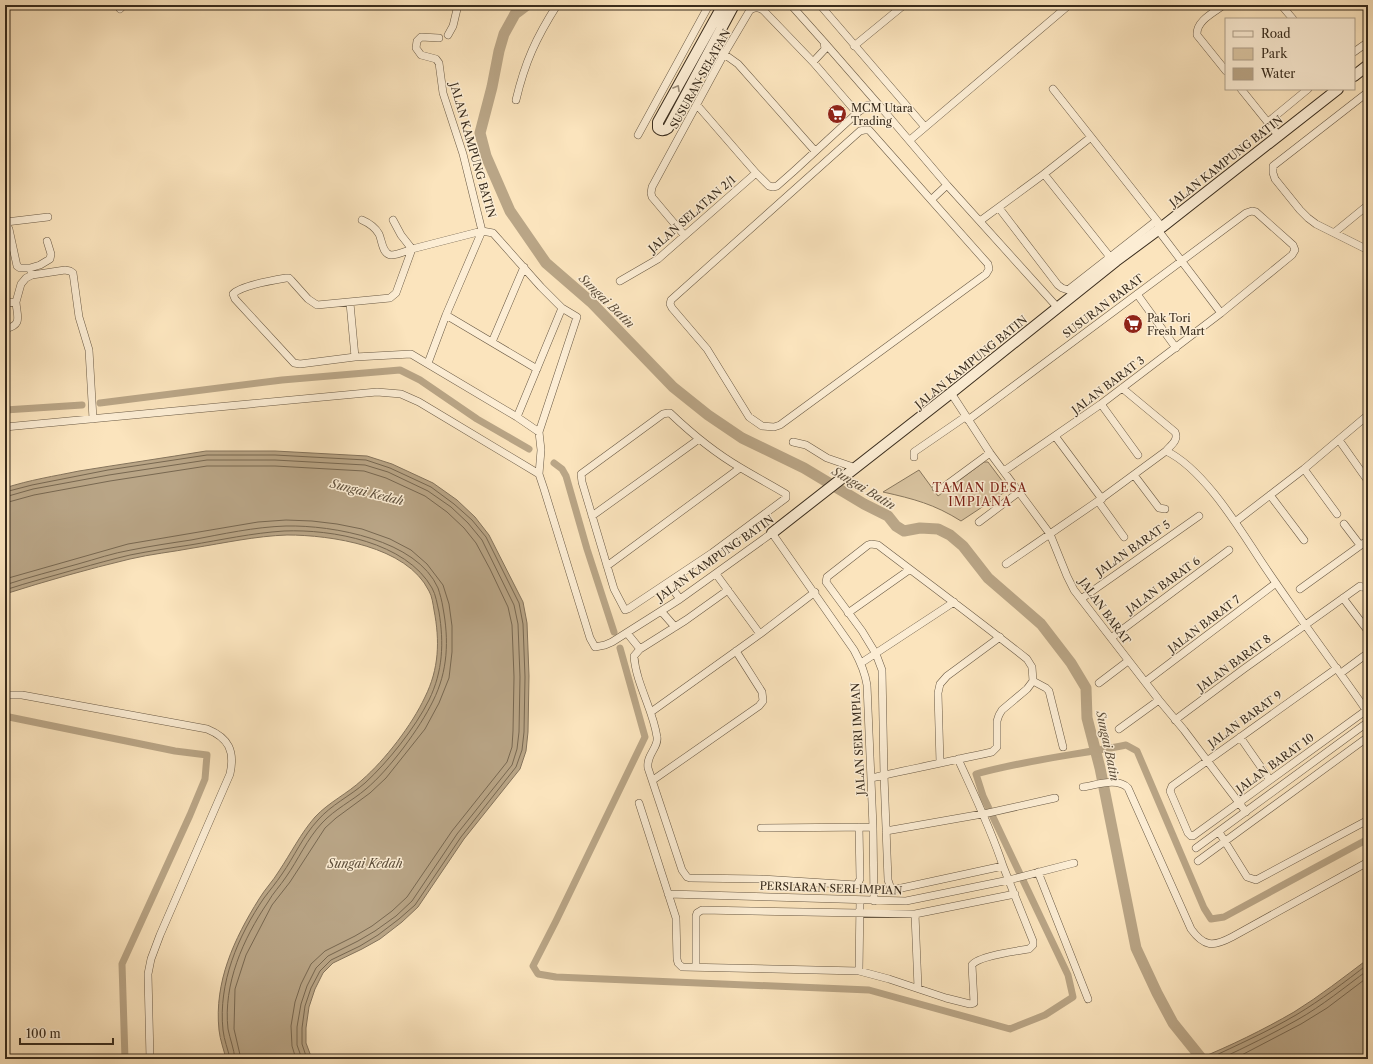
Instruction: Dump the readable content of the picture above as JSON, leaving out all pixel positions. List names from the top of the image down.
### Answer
{
  "streets": {
    "street": [
      "SUSURAN SELATAN",
      "JALAN KAMPUNG BATIN",
      "JALAN SELATAN 2/1",
      "SUSURAN BARAT",
      "JALAN BARAT 3",
      "JALAN BARAT 5",
      "JALAN BARAT 6",
      "JALAN BARAT",
      "JALAN BARAT 7",
      "JALAN BARAT 8",
      "JALAN BARAT 9",
      "JALAN SERI IMPIAN",
      "JALAN BARAT 10",
      "PERSIARAN SERI IMPIAN"
    ]
  },
  "crossings": [
    ["SUSURAN SELATAN", "JALAN SELATAN 2/1"],
    ["JALAN KAMPUNG BATIN", "JALAN BARAT"],
    ["JALAN KAMPUNG BATIN", "JALAN SERI IMPIAN"],
    ["SUSURAN BARAT", "JALAN BARAT 3"],
    ["SUSURAN BARAT", "JALAN BARAT"],
    ["JALAN BARAT 3", "JALAN BARAT"],
    ["JALAN BARAT 5", "JALAN BARAT"],
    ["JALAN BARAT 6", "JALAN BARAT"],
    ["JALAN BARAT", "JALAN BARAT 7"],
    ["JALAN BARAT", "JALAN BARAT 8"],
    ["JALAN BARAT", "JALAN BARAT 9"],
    ["JALAN BARAT", "JALAN BARAT 10"],
    ["JALAN BARAT 9", "JALAN BARAT 10"],
    ["JALAN SERI IMPIAN", "PERSIARAN SERI IMPIAN"]
  ],
  "districts": ["TAMAN DESA IMPIANA"],
  "water": ["Sungai Batin", "Sungai Kedah"],
  "places": {
    "supermarket": ["MCM Utara Trading", "Pak Tori Fresh Mart"]
  },
  "legend": ["Road", "Park", "Water"],
  "scale_bar": "100 m"
}
